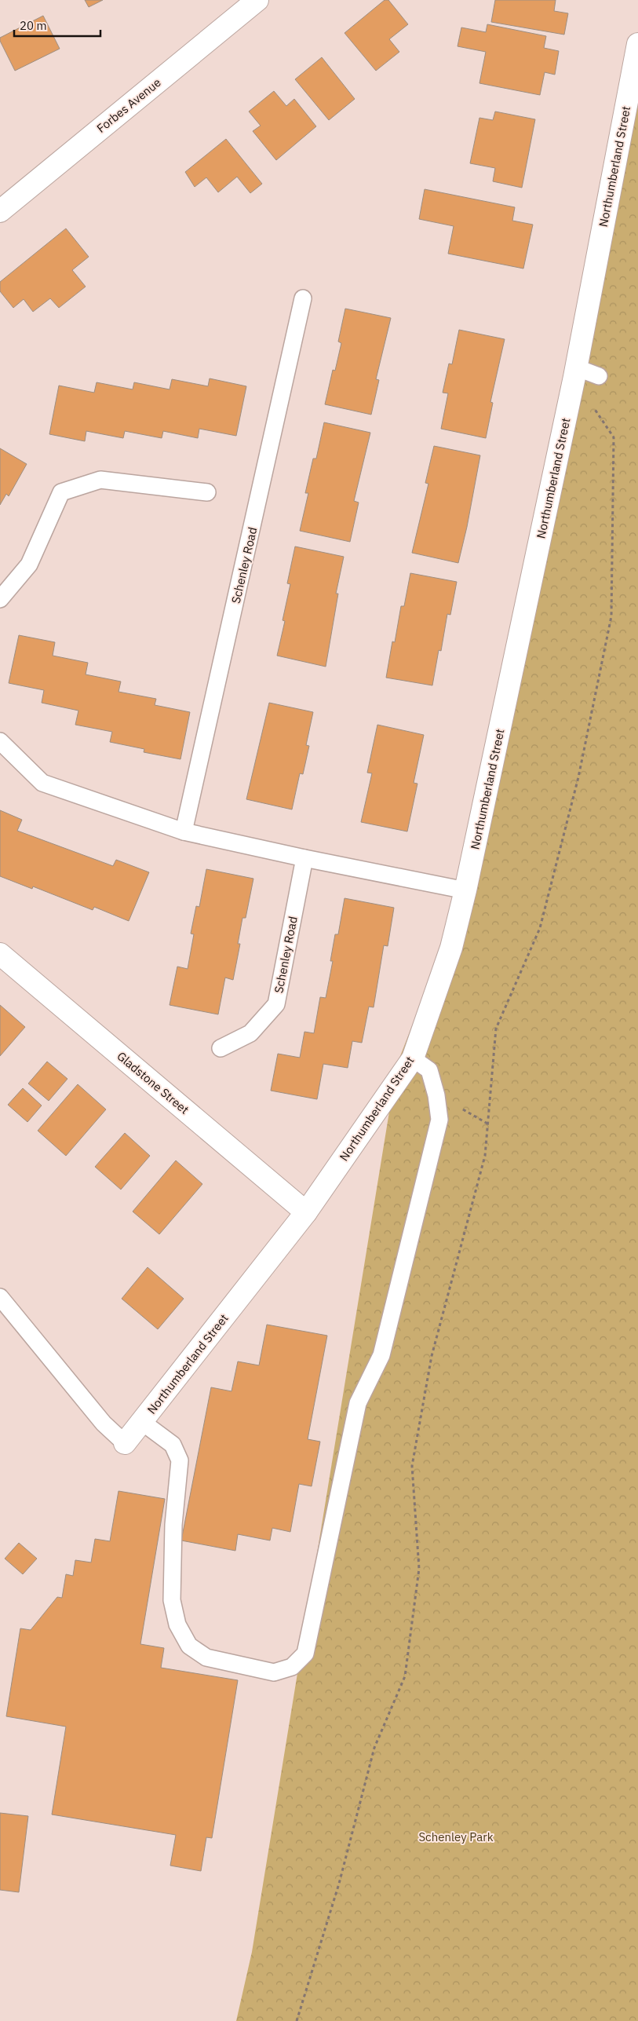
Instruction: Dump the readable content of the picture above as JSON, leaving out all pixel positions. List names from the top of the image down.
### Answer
{
  "streets": {
    "street": ["Forbes Avenue", "Northumberland Street", "Gladstone Street"],
    "lane": ["Schenley Road"]
  },
  "crossings": [
    ["Northumberland Street", "Gladstone Street"]
  ],
  "parks": ["Schenley Park"],
  "scale_bar": "20 m"
}
